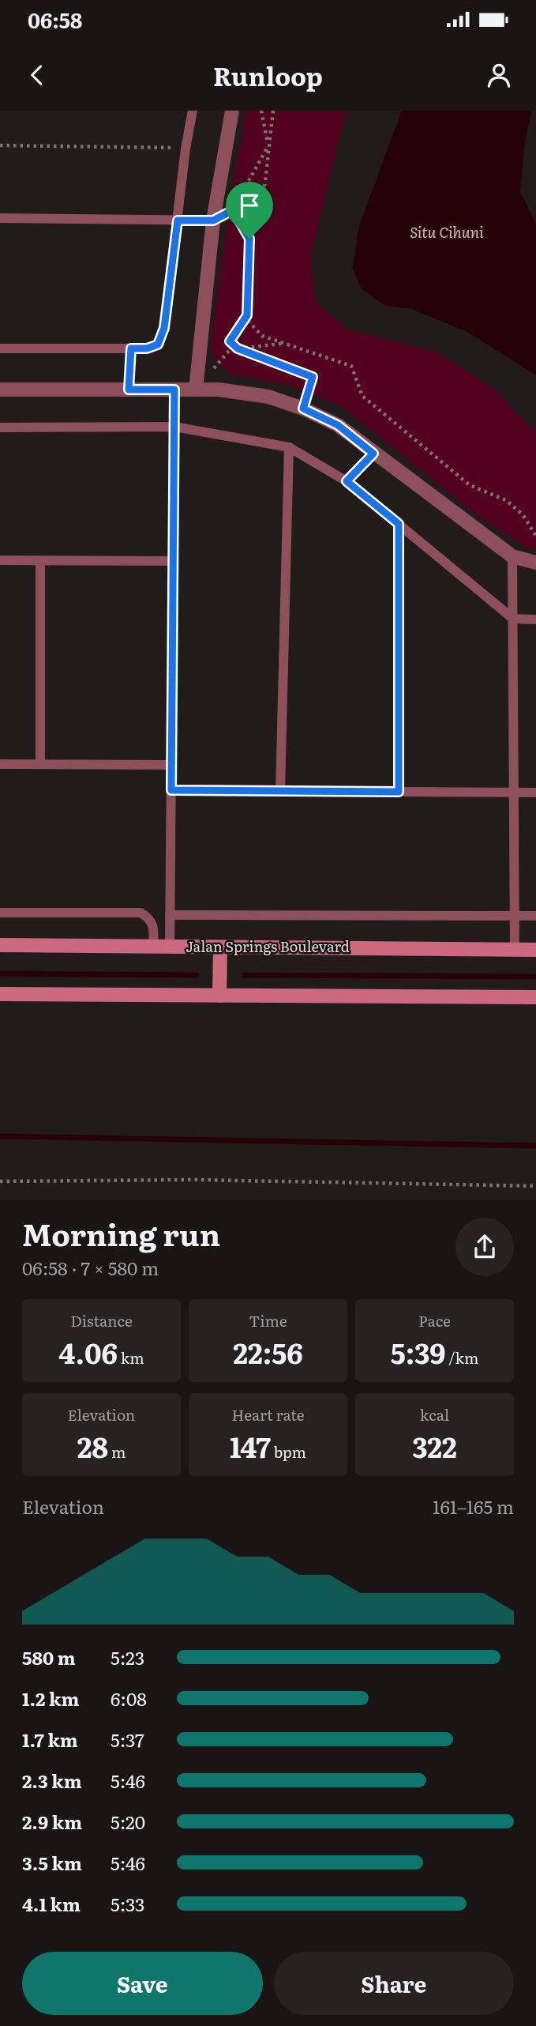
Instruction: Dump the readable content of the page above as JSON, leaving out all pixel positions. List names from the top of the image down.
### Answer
{
  "streets": {
    "main road": ["Jalan Springs Boulevard"]
  },
  "water": ["Situ Cihuni"],
  "page": {
    "status": "06:58",
    "header": "Runloop",
    "heading": ["Morning run", "06:58 · 7 × 580 m"],
    "stats": [
      ["Distance", "4.06 km"],
      ["Time", "22:56"],
      ["Pace", "5:39 /km"],
      ["Elevation", "28 m"],
      ["Heart rate", "147 bpm"],
      ["kcal", "322"]
    ],
    "chart": ["Elevation", "161–165 m"],
    "list": [
      {
        "name": "580 m",
        "note": "5:23"
      },
      {
        "name": "1.2 km",
        "note": "6:08"
      },
      {
        "name": "1.7 km",
        "note": "5:37"
      },
      {
        "name": "2.3 km",
        "note": "5:46"
      },
      {
        "name": "2.9 km",
        "note": "5:20"
      },
      {
        "name": "3.5 km",
        "note": "5:46"
      },
      {
        "name": "4.1 km",
        "note": "5:33"
      }
    ],
    "buttons": ["Save", "Share"]
  }
}
